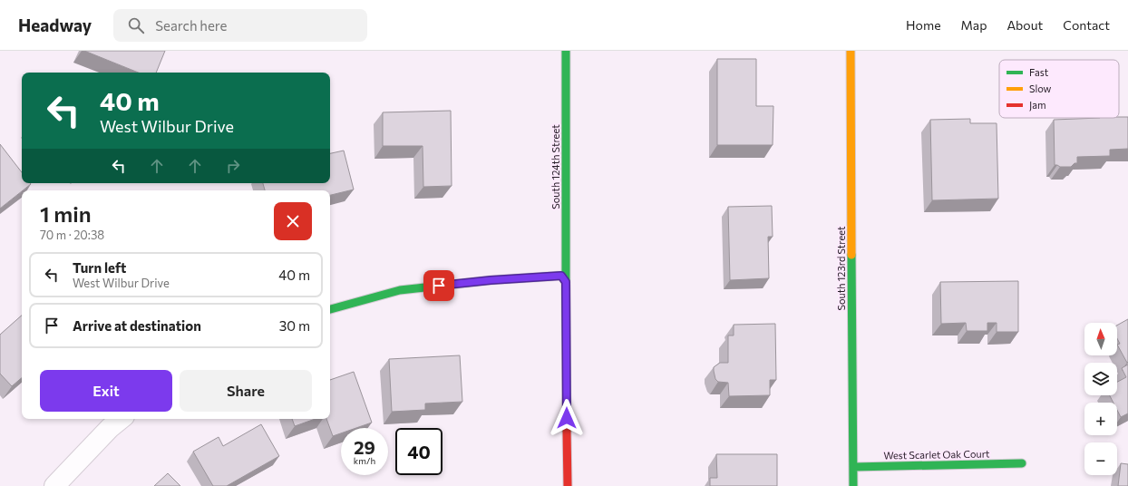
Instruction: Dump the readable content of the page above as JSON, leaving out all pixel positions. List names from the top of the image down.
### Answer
{
  "streets": {
    "street": ["South 124th Street", "South 123rd Street", "West Scarlet Oak Court"]
  },
  "crossings": [
    ["South 123rd Street", "West Scarlet Oak Court"]
  ],
  "legend": ["Fast", "Slow", "Jam"],
  "north": "top",
  "page": {
    "header": "Headway",
    "search": "Search here",
    "nav": [
      "Home",
      "Map",
      "About",
      "Contact"
    ],
    "turn": ["40 m", "West Wilbur Drive"],
    "heading": ["1 min", "70 m · 20:38"],
    "list": [
      {
        "name": "Turn left",
        "note": "West Wilbur Drive",
        "value": "40 m"
      },
      {
        "name": "Arrive at destination",
        "value": "30 m"
      }
    ],
    "map_buttons": ["+", "−"],
    "buttons": ["Exit", "Share"],
    "speed": "29 km/h",
    "limit": "40"
  }
}
